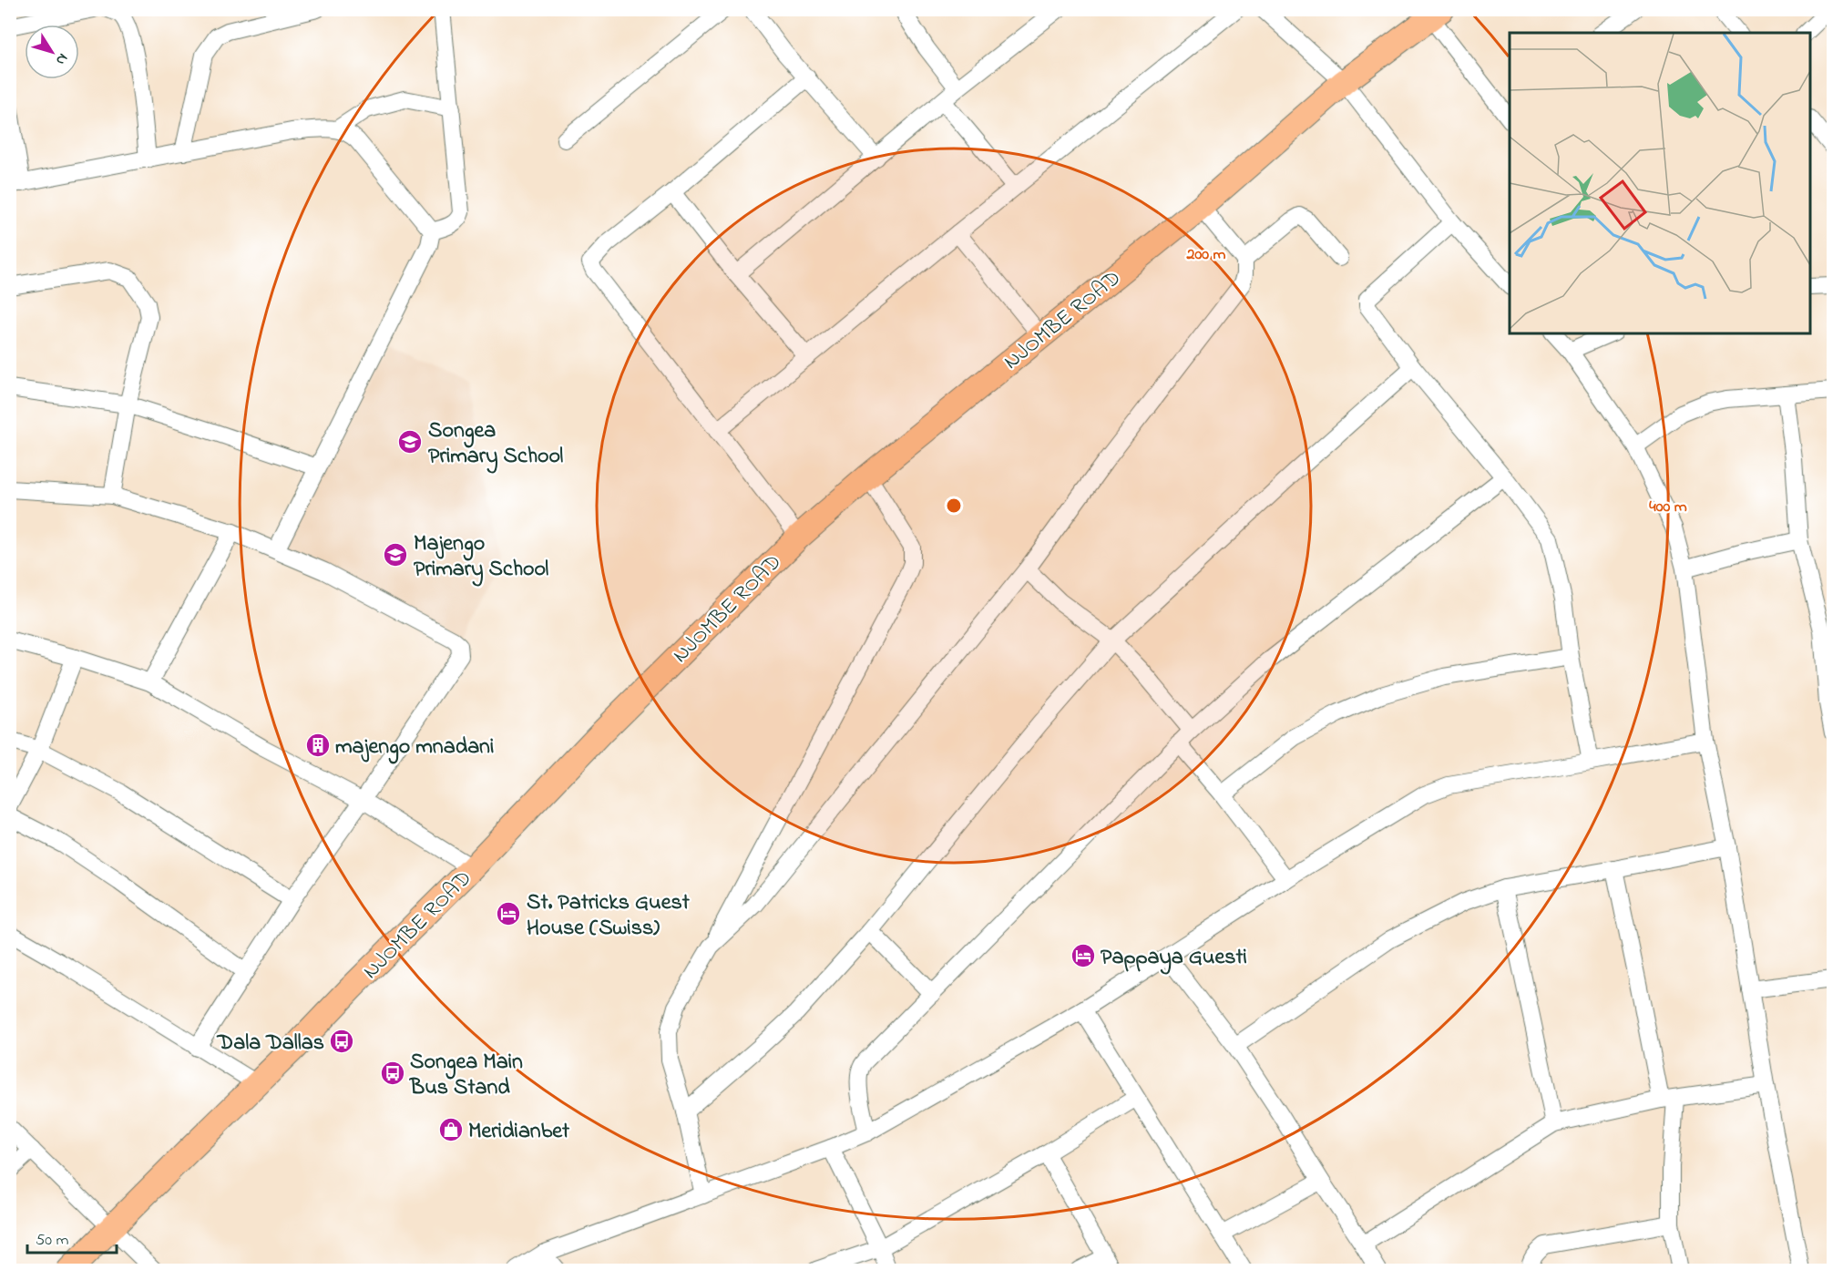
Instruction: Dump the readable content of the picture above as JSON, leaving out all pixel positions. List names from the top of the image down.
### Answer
{
  "streets": {
    "highway": ["NJOMBE ROAD"]
  },
  "places": {
    "school or university": ["Songea Primary School", "Majengo Primary School"],
    "building": ["majengo mnadani"],
    "hotel": ["St. Patricks Guest House (Swiss)", "Pappaya Guesti"],
    "bus stop": ["Dala Dallas", "Songea Main Bus Stand"],
    "shop": ["Meridianbet"]
  },
  "scale_bar": "50 m",
  "north": "bottom right",
  "rings": ["200 m", "400 m"]
}
